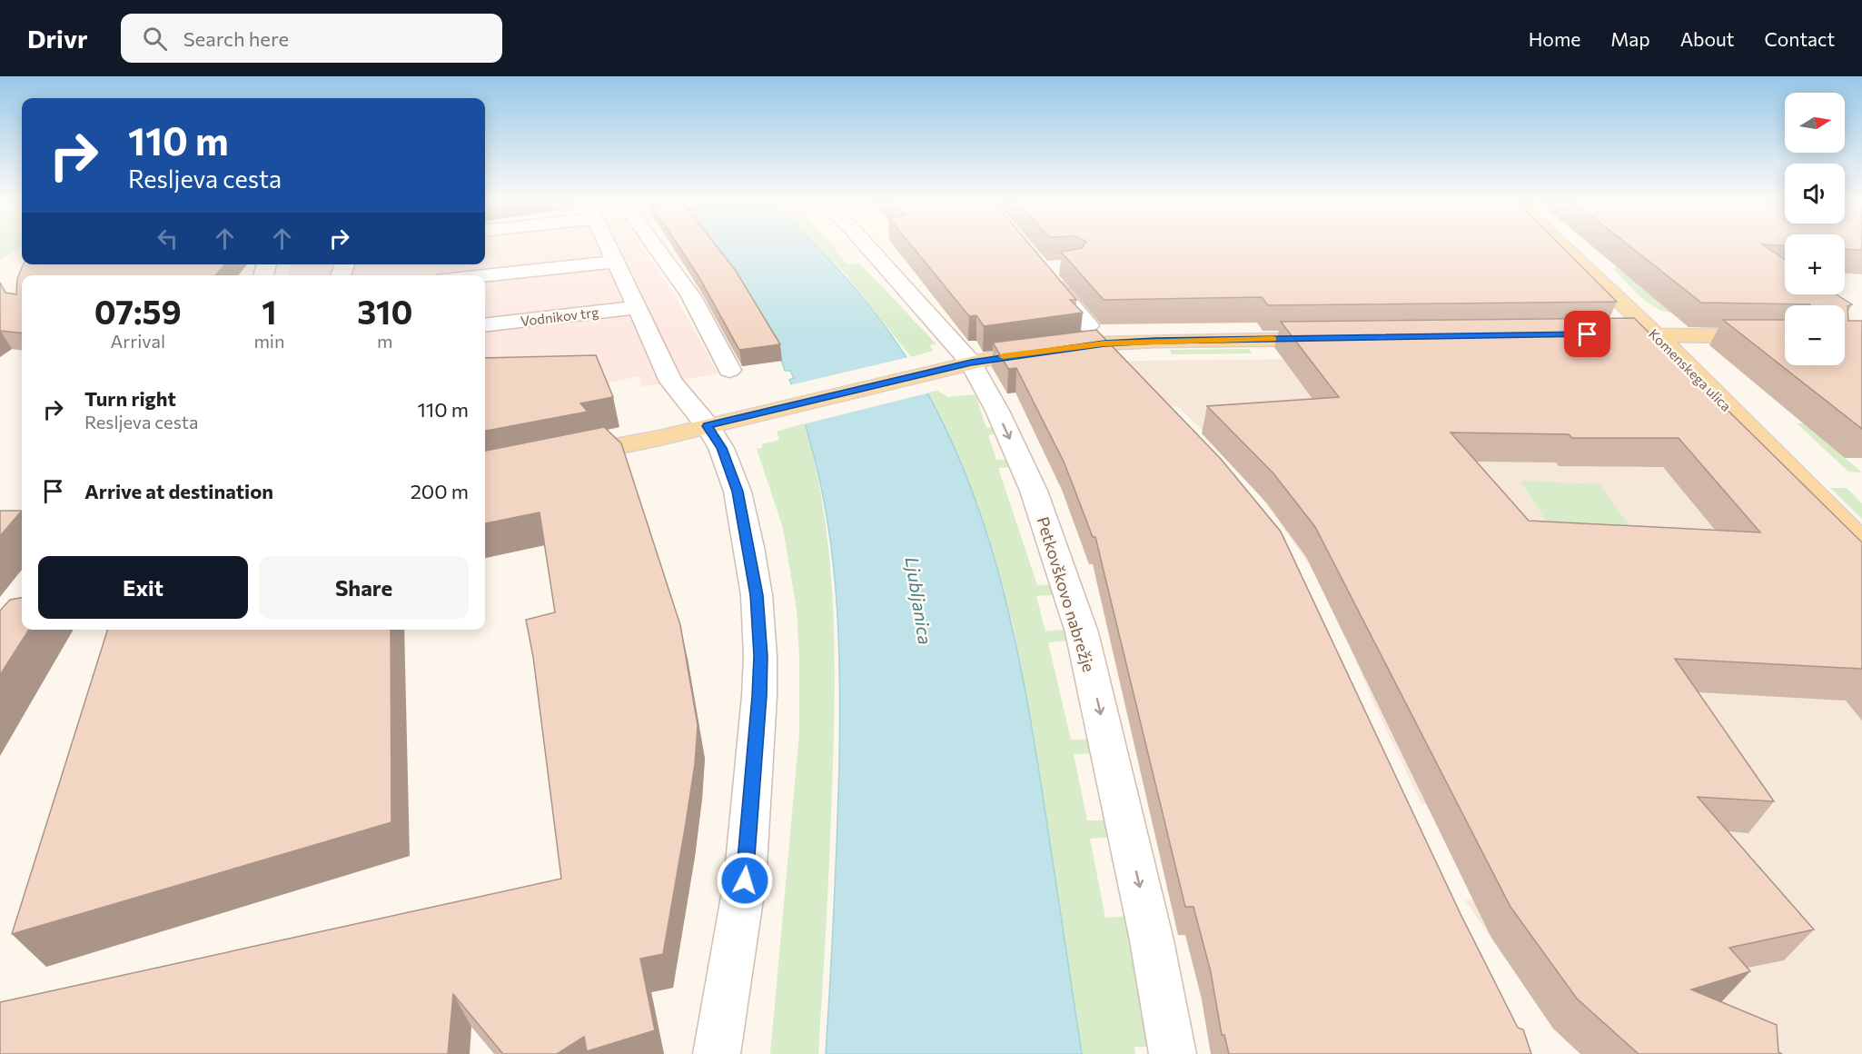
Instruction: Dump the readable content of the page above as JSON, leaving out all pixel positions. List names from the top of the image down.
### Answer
{
  "streets": {
    "main road": ["Komenskega ulica"],
    "street": ["Vodnikov trg", "Petkovškovo nabrežje"]
  },
  "one_way": ["Petkovškovo nabrežje"],
  "water": ["Ljubljanica"],
  "north": "right",
  "page": {
    "header": "Drivr",
    "search": "Search here",
    "nav": [
      "Home",
      "Map",
      "About",
      "Contact"
    ],
    "map_buttons": ["+", "−"],
    "turn": ["110 m", "Resljeva cesta"],
    "eta": [
      "07:59",
      "Arrival",
      "1",
      "min",
      "310",
      "m"
    ],
    "list": [
      {
        "name": "Turn right",
        "note": "Resljeva cesta",
        "value": "110 m"
      },
      {
        "name": "Arrive at destination",
        "value": "200 m"
      }
    ],
    "buttons": ["Exit", "Share"]
  }
}
